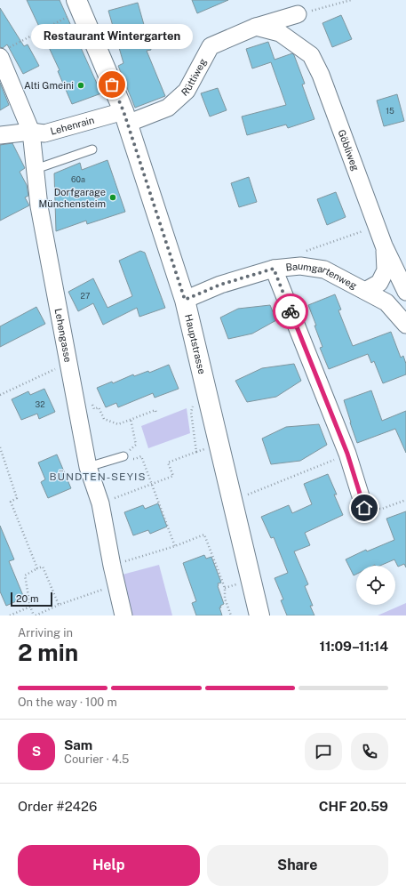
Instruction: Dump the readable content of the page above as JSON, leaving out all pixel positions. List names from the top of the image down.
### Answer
{
  "streets": {
    "main road": ["Hauptstrasse"],
    "street": [
      "Rüttiweg",
      "Lehenrain",
      "Göbliweg",
      "Baumgartenweg",
      "Lehengasse"
    ]
  },
  "crossings": [
    ["Rüttiweg", "Lehenrain"],
    ["Rüttiweg", "Göbliweg"],
    ["Rüttiweg", "Hauptstrasse"],
    ["Lehenrain", "Lehengasse"],
    ["Lehenrain", "Hauptstrasse"],
    ["Göbliweg", "Baumgartenweg"],
    ["Baumgartenweg", "Hauptstrasse"]
  ],
  "districts": ["BÜNDTEN-SEYIS"],
  "places": ["Restaurant Wintergarten", "Alti Gmeini", "Dorfgarage Münchensteim"],
  "house_numbers": [
    "15",
    "60a",
    "27",
    "32"
  ],
  "scale_bar": "20 m",
  "page": {
    "bubble": "Restaurant Wintergarten",
    "scale": "20 m",
    "heading": ["2 min", "Arriving in", "11:09–11:14"],
    "panel": [
      "Sam",
      "Courier · 4.5",
      "Order #2426",
      "CHF 20.59"
    ],
    "bar": "On the way · 100 m",
    "round": "S",
    "buttons": ["Help", "Share"]
  }
}
